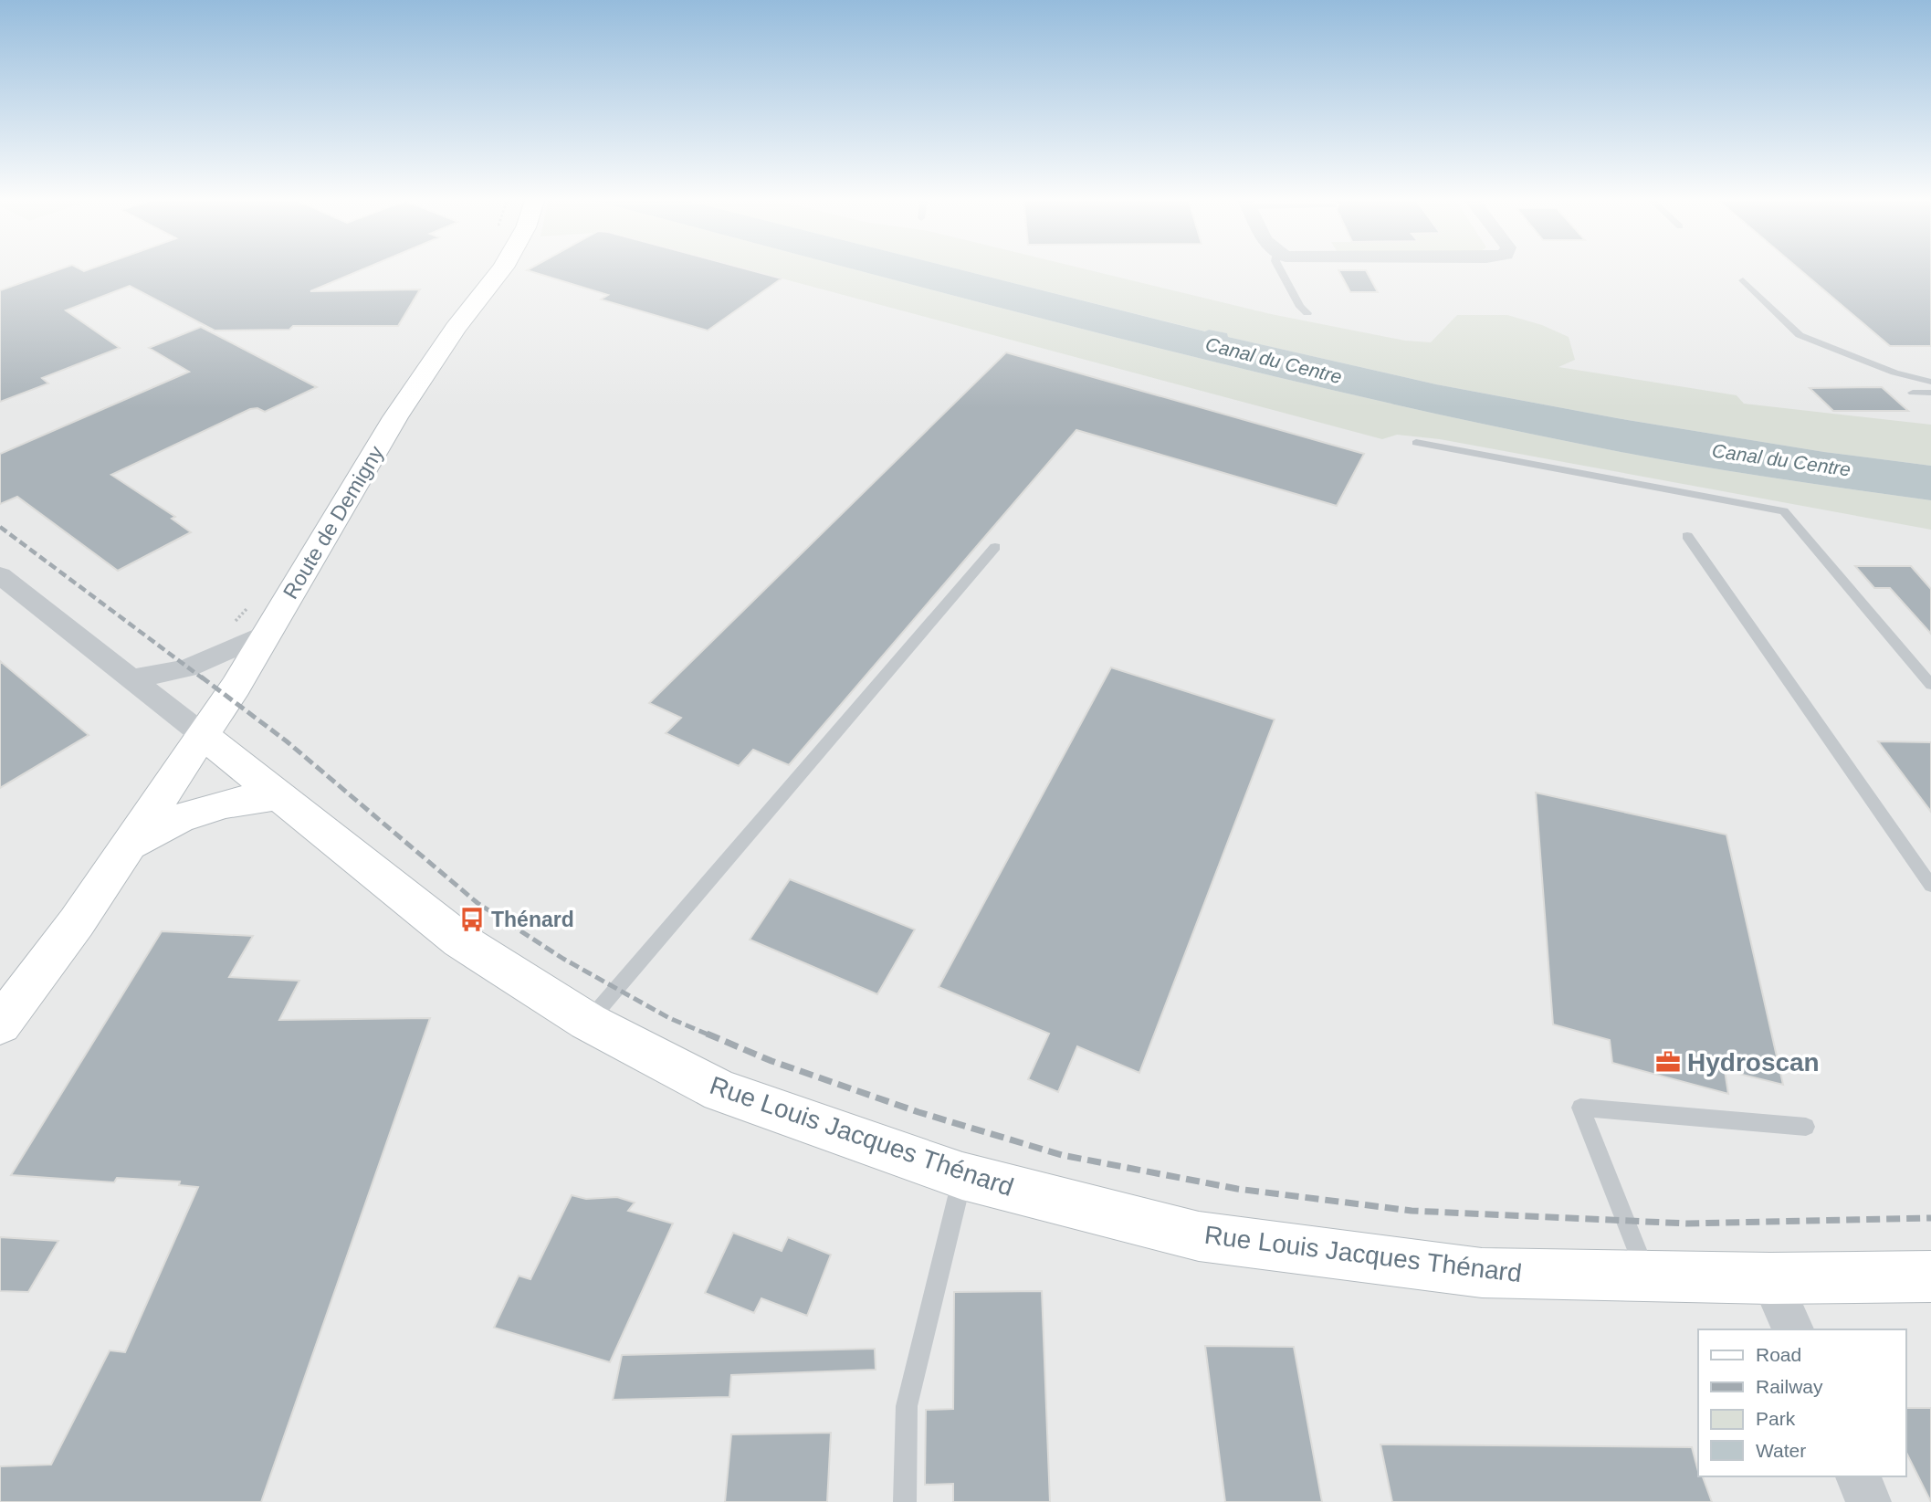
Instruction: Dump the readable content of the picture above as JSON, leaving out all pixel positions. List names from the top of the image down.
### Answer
{
  "streets": {
    "main road": ["Route de Demigny", "Rue Louis Jacques Thénard"]
  },
  "crossings": [
    ["Route de Demigny", "Rue Louis Jacques Thénard"]
  ],
  "water": ["Canal du Centre"],
  "places": {
    "bus stop": ["Thénard"],
    "office": ["Hydroscan"]
  },
  "legend": [
    "Road",
    "Railway",
    "Park",
    "Water"
  ]
}
